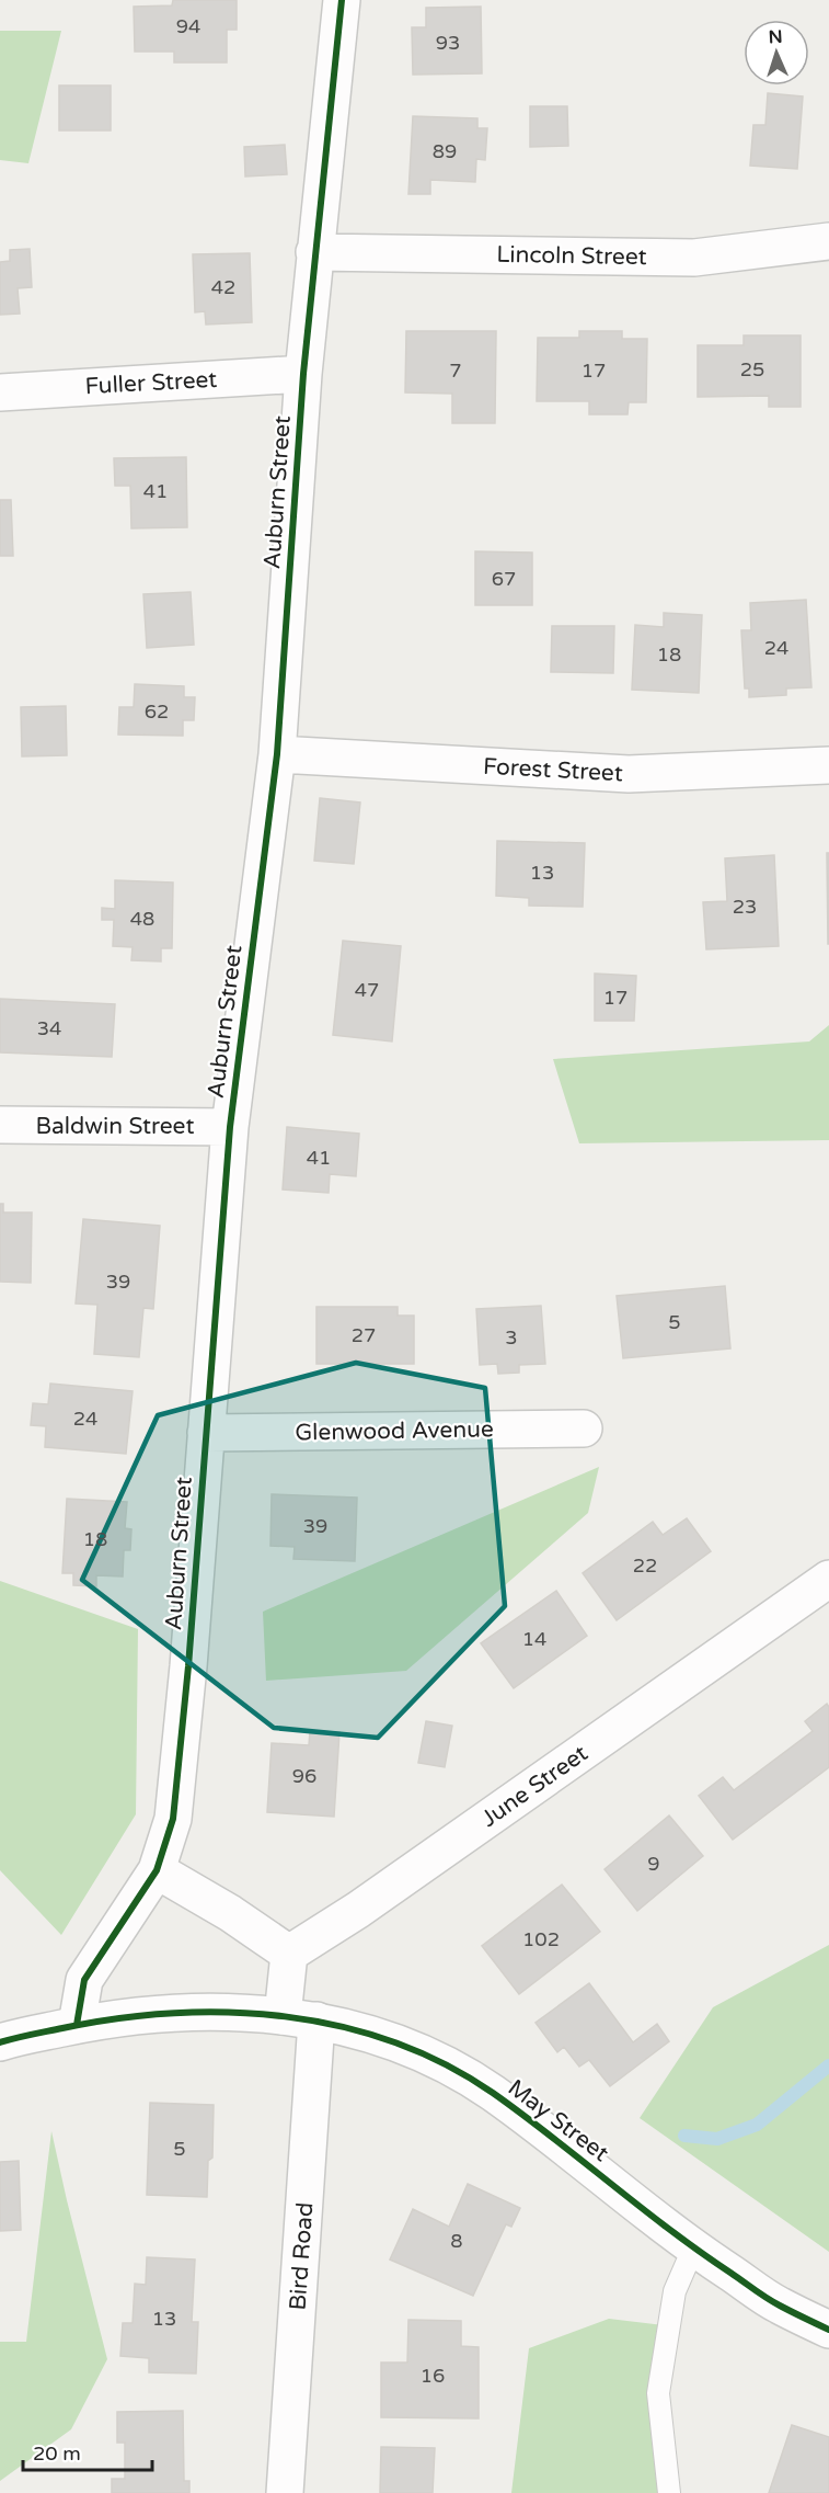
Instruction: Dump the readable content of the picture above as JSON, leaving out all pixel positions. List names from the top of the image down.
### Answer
{
  "streets": {
    "street": [
      "Lincoln Street",
      "Fuller Street",
      "Auburn Street",
      "Forest Street",
      "Baldwin Street",
      "Glenwood Avenue",
      "June Street",
      "May Street",
      "Bird Road"
    ]
  },
  "crossings": [
    ["Lincoln Street", "Auburn Street"],
    ["Fuller Street", "Auburn Street"],
    ["Auburn Street", "Forest Street"],
    ["Auburn Street", "Baldwin Street"],
    ["Auburn Street", "Glenwood Avenue"],
    ["Auburn Street", "May Street"],
    ["May Street", "Bird Road"]
  ],
  "house_numbers": [
    "94",
    "93",
    "89",
    "42",
    "25",
    "7",
    "17",
    "41",
    "67",
    "24",
    "18",
    "62",
    "13",
    "23",
    "48",
    "47",
    "17",
    "34",
    "41",
    "39",
    "5",
    "27",
    "3",
    "24",
    "39",
    "18",
    "22",
    "14",
    "96",
    "9",
    "102",
    "5",
    "8",
    "13",
    "16"
  ],
  "scale_bar": "20 m",
  "north": "top"
}
